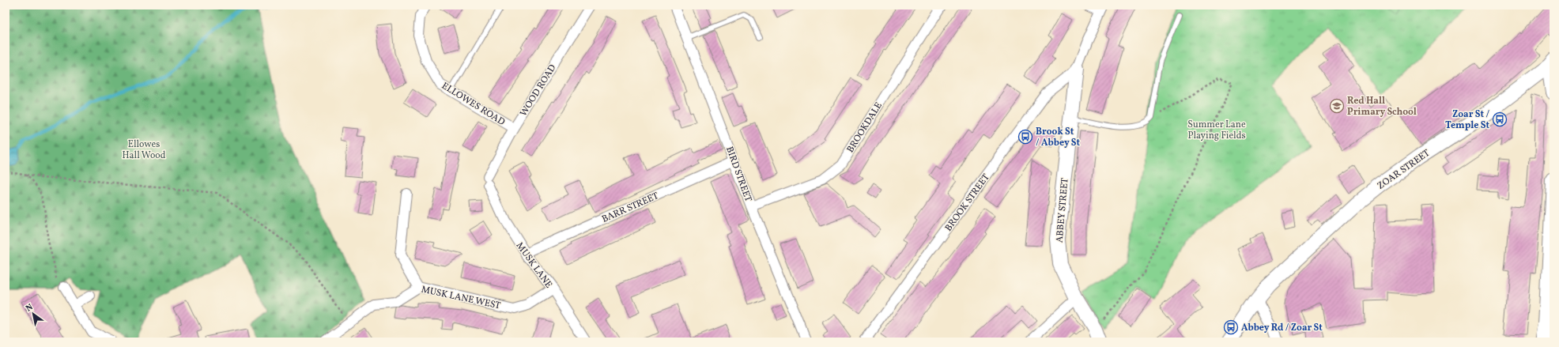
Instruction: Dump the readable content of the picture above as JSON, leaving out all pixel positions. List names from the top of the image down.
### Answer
{
  "streets": {
    "street": [
      "WOOD ROAD",
      "ELLOWES ROAD",
      "BROOKDALE",
      "ZOAR STREET",
      "BIRD STREET",
      "BROOK STREET",
      "BARR STREET",
      "ABBEY STREET",
      "MUSK LANE",
      "MUSK LANE WEST"
    ]
  },
  "crossings": [
    ["WOOD ROAD", "ELLOWES ROAD"],
    ["WOOD ROAD", "MUSK LANE"],
    ["BROOKDALE", "BIRD STREET"],
    ["BIRD STREET", "BARR STREET"],
    ["BROOK STREET", "ABBEY STREET"],
    ["BARR STREET", "MUSK LANE"],
    ["MUSK LANE", "MUSK LANE WEST"]
  ],
  "parks": ["Summer Lane Playing Fields", "Ellowes Hall Wood"],
  "places": {
    "school or university": ["Red Hall Primary School"],
    "bus stop": ["Zoar St / Temple St", "Brook St / Abbey St", "Abbey Rd / Zoar St"]
  },
  "north": "top left"
}
